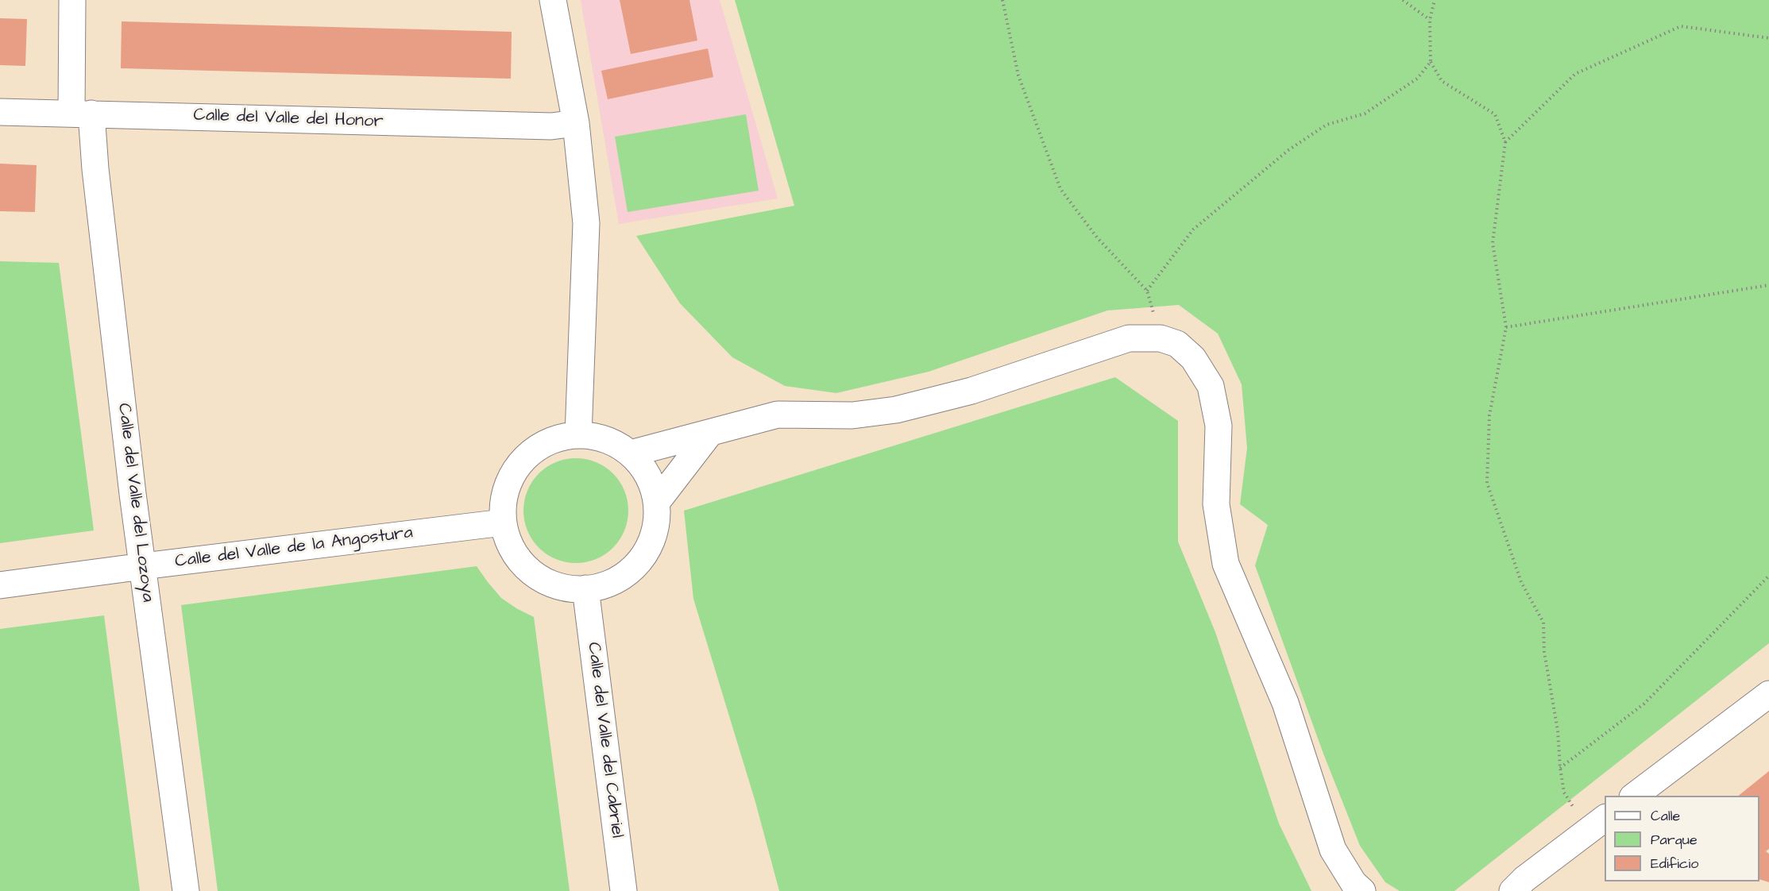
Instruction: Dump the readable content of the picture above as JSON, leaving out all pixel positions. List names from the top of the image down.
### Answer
{
  "streets": {
    "street": [
      "Calle del Valle del Honor",
      "Calle del Valle del Lozoya",
      "Calle del Valle de la Angostura",
      "Calle del Valle del Cabriel"
    ]
  },
  "crossings": [
    ["Calle del Valle del Honor", "Calle del Valle del Lozoya"],
    ["Calle del Valle del Lozoya", "Calle del Valle de la Angostura"],
    ["Calle del Valle de la Angostura", "Calle del Valle del Cabriel"]
  ],
  "legend": ["Calle", "Parque", "Edificio"]
}
